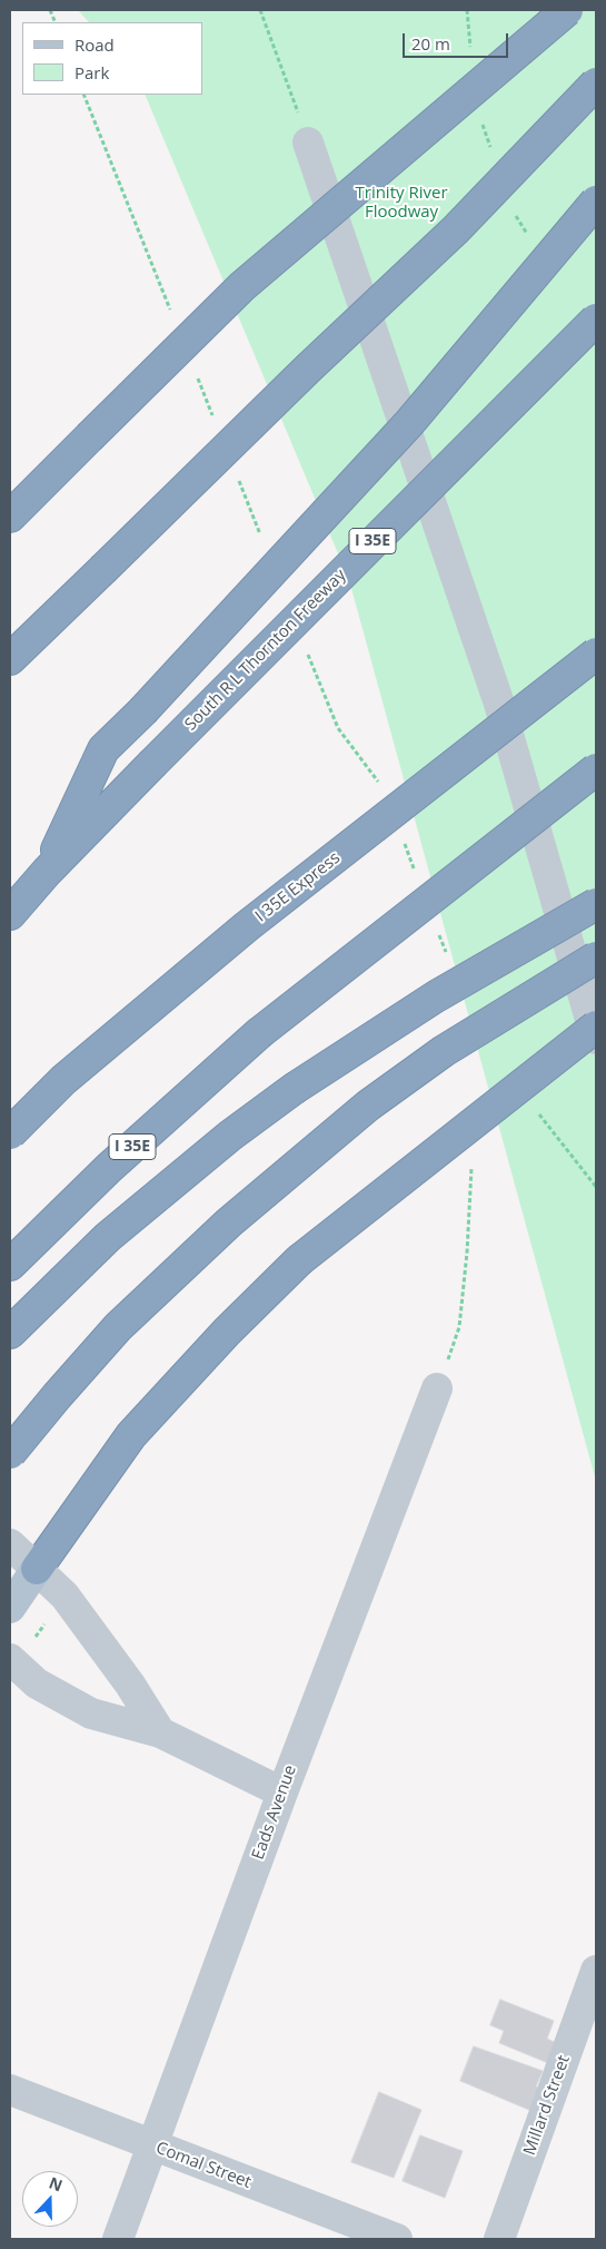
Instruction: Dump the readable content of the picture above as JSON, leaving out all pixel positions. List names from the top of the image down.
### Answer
{
  "streets": {
    "highway": ["I 35E", "South R L Thornton Freeway", "I 35E Express"],
    "street": ["Eads Avenue", "Millard Street", "Comal Street"]
  },
  "crossings": [
    ["Eads Avenue", "Comal Street"]
  ],
  "parks": ["Trinity River Floodway"],
  "legend": ["Road", "Park"],
  "scale_bar": "20 m",
  "north": "top"
}
